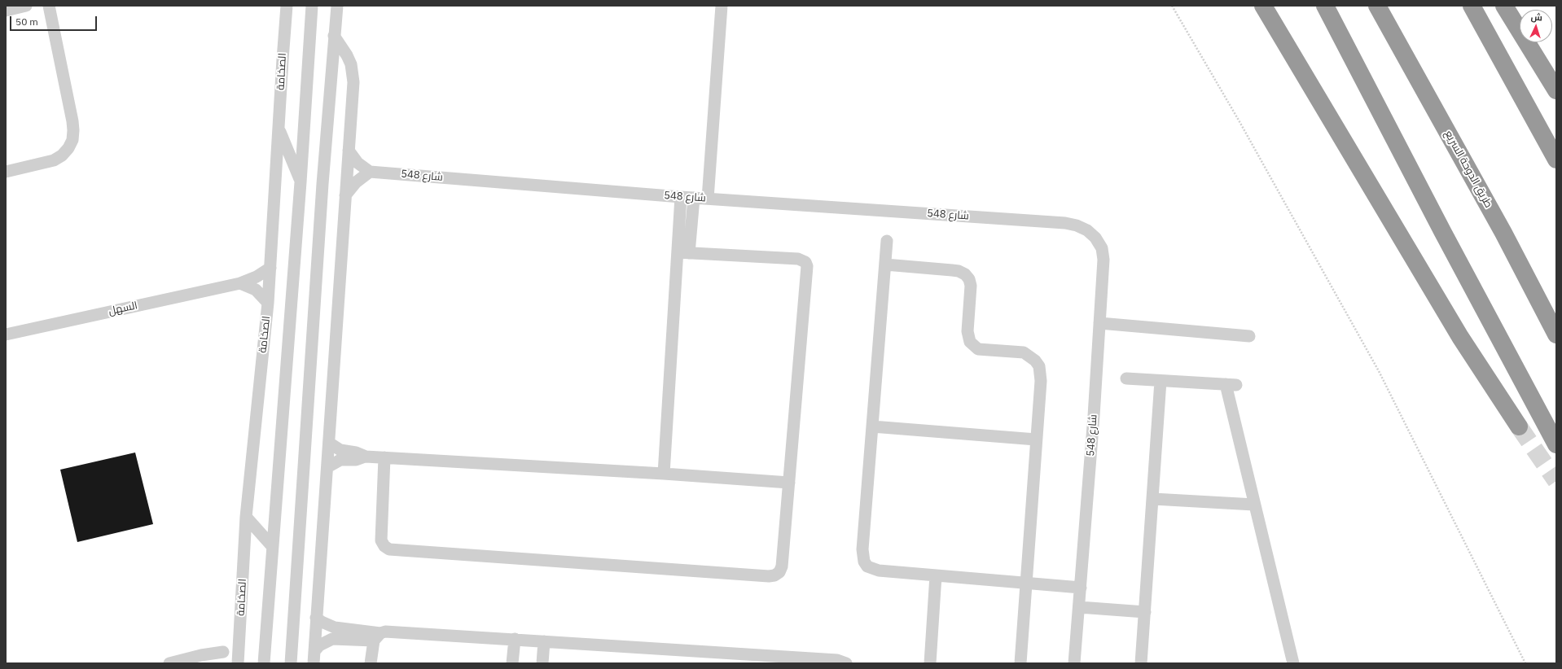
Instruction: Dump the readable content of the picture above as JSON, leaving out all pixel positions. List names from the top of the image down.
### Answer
{
  "streets": {
    "highway": ["طريق الدوحة السريع"],
    "street": ["الصخامة", "شارع 548", "السهل"]
  },
  "crossings": [
    ["الصخامة", "السهل"]
  ],
  "scale_bar": "50 m",
  "north": "top"
}
